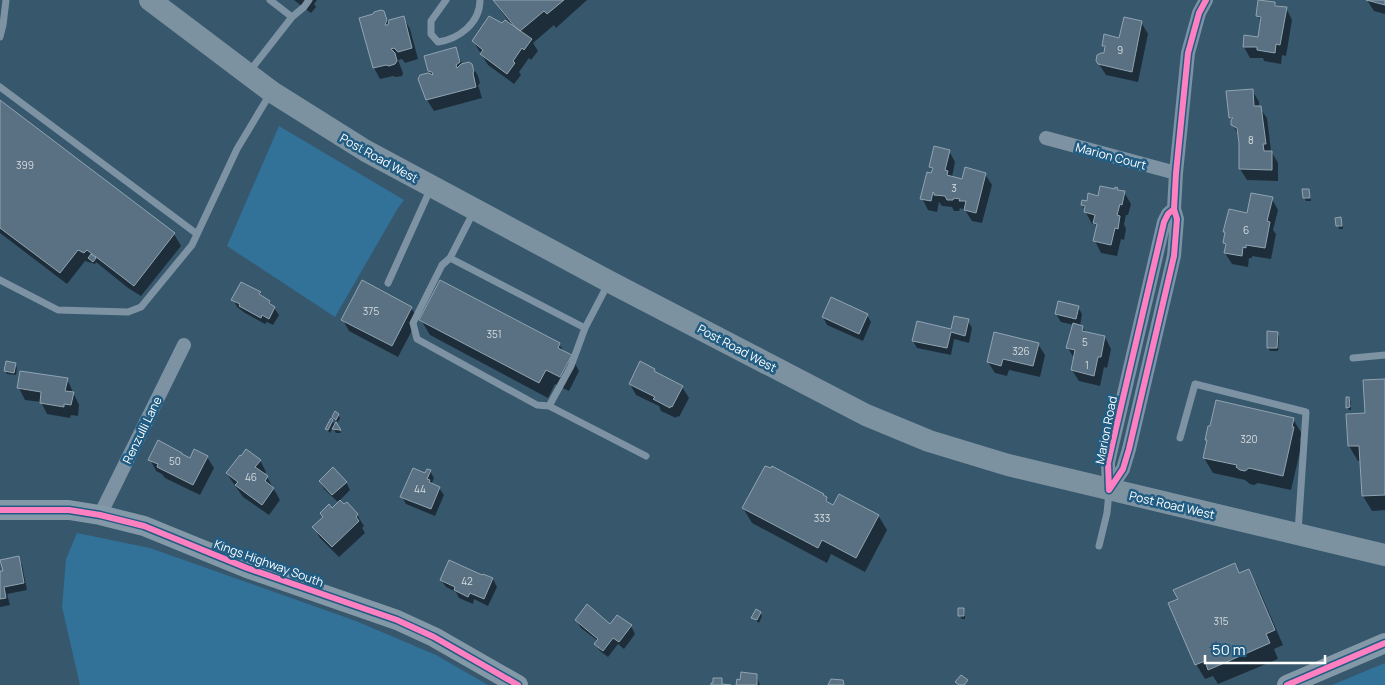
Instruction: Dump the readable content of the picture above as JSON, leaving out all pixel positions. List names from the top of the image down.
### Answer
{
  "streets": {
    "main road": ["Post Road West"],
    "street": [
      "Marion Court",
      "Renzulli Lane",
      "Marion Road",
      "Kings Highway South"
    ]
  },
  "crossings": [
    ["Marion Court", "Marion Road"],
    ["Post Road West", "Marion Road"],
    ["Renzulli Lane", "Kings Highway South"]
  ],
  "house_numbers": [
    "9",
    "8",
    "399",
    "3",
    "6",
    "375",
    "351",
    "5",
    "326",
    "1",
    "320",
    "50",
    "46",
    "44",
    "333",
    "42",
    "315"
  ],
  "scale_bar": "50 m"
}
